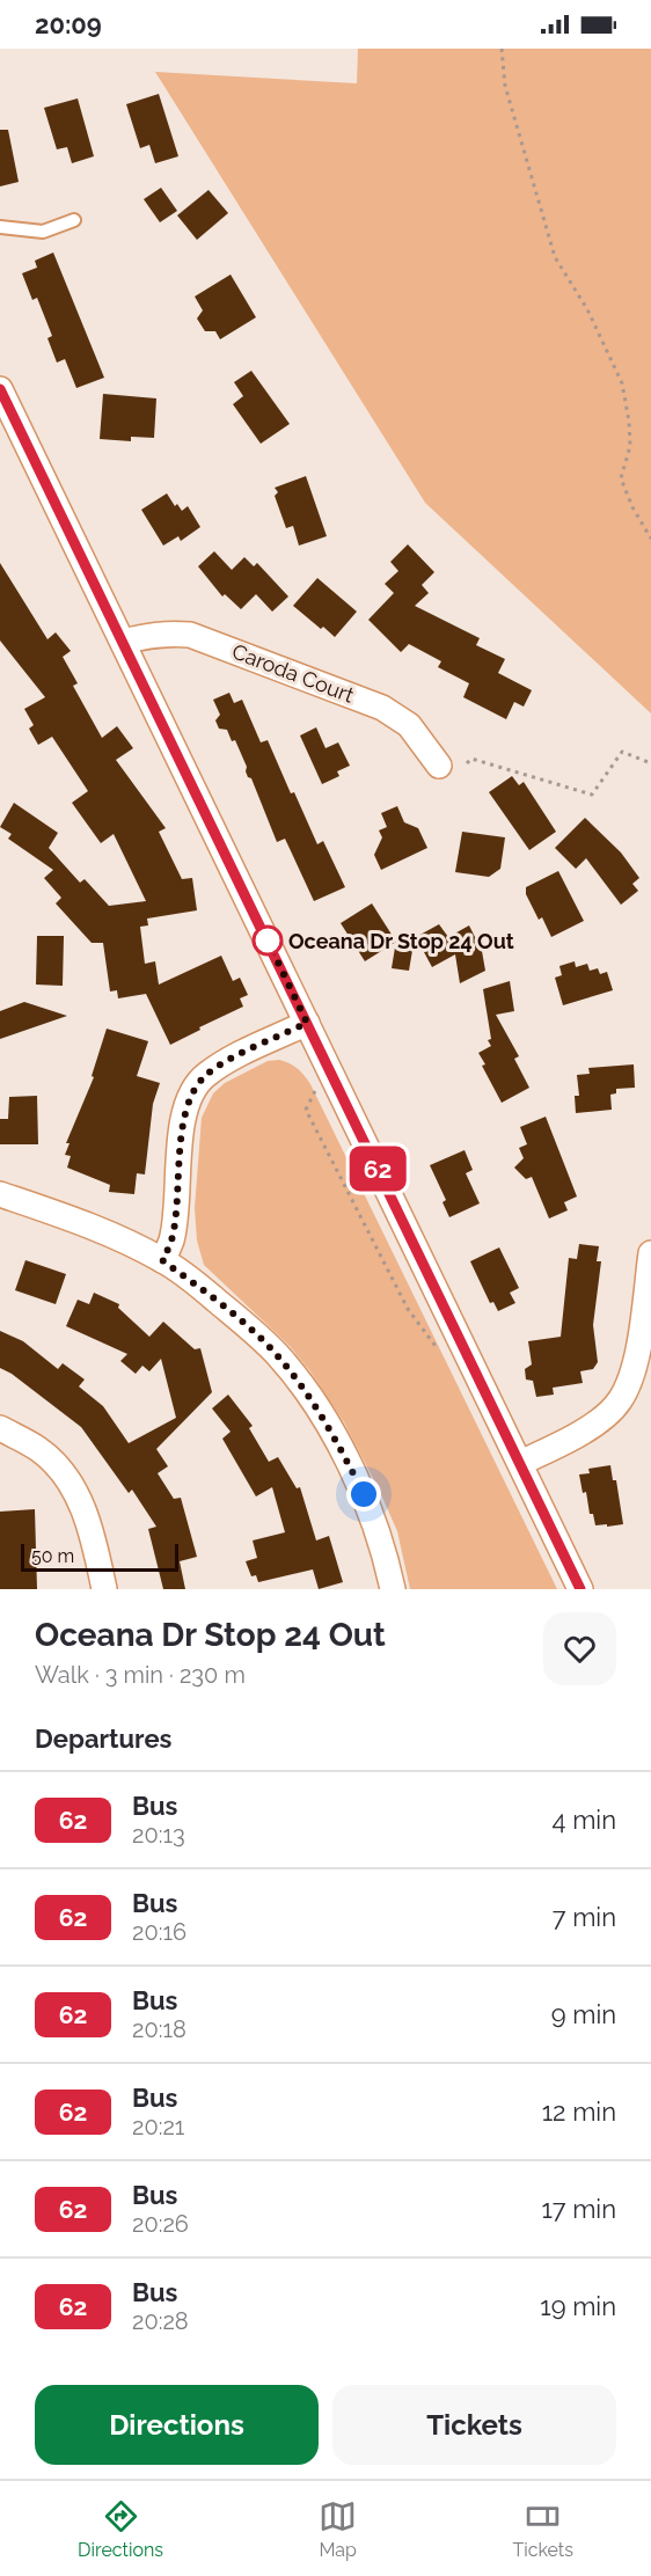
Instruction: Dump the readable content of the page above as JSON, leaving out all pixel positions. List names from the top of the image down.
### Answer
{
  "streets": {
    "street": ["Caroda Court"]
  },
  "places": ["Oceana Dr Stop 24 Out"],
  "lines": ["bus line 62"],
  "scale_bar": "50 m",
  "page": {
    "status": "20:09",
    "on_map": "62",
    "scale": "50 m",
    "heading": [
      ["Oceana Dr Stop 24 Out", "Walk · 3 min · 230 m"],
      "Departures"
    ],
    "list": [
      {
        "mark": "62",
        "name": "Bus",
        "note": "20:13",
        "value": "4 min"
      },
      {
        "mark": "62",
        "name": "Bus",
        "note": "20:16",
        "value": "7 min"
      },
      {
        "mark": "62",
        "name": "Bus",
        "note": "20:18",
        "value": "9 min"
      },
      {
        "mark": "62",
        "name": "Bus",
        "note": "20:21",
        "value": "12 min"
      },
      {
        "mark": "62",
        "name": "Bus",
        "note": "20:26",
        "value": "17 min"
      },
      {
        "mark": "62",
        "name": "Bus",
        "note": "20:28",
        "value": "19 min"
      }
    ],
    "buttons": ["Directions", "Tickets"],
    "tabs": ["Directions", "Map", "Tickets"]
  }
}
